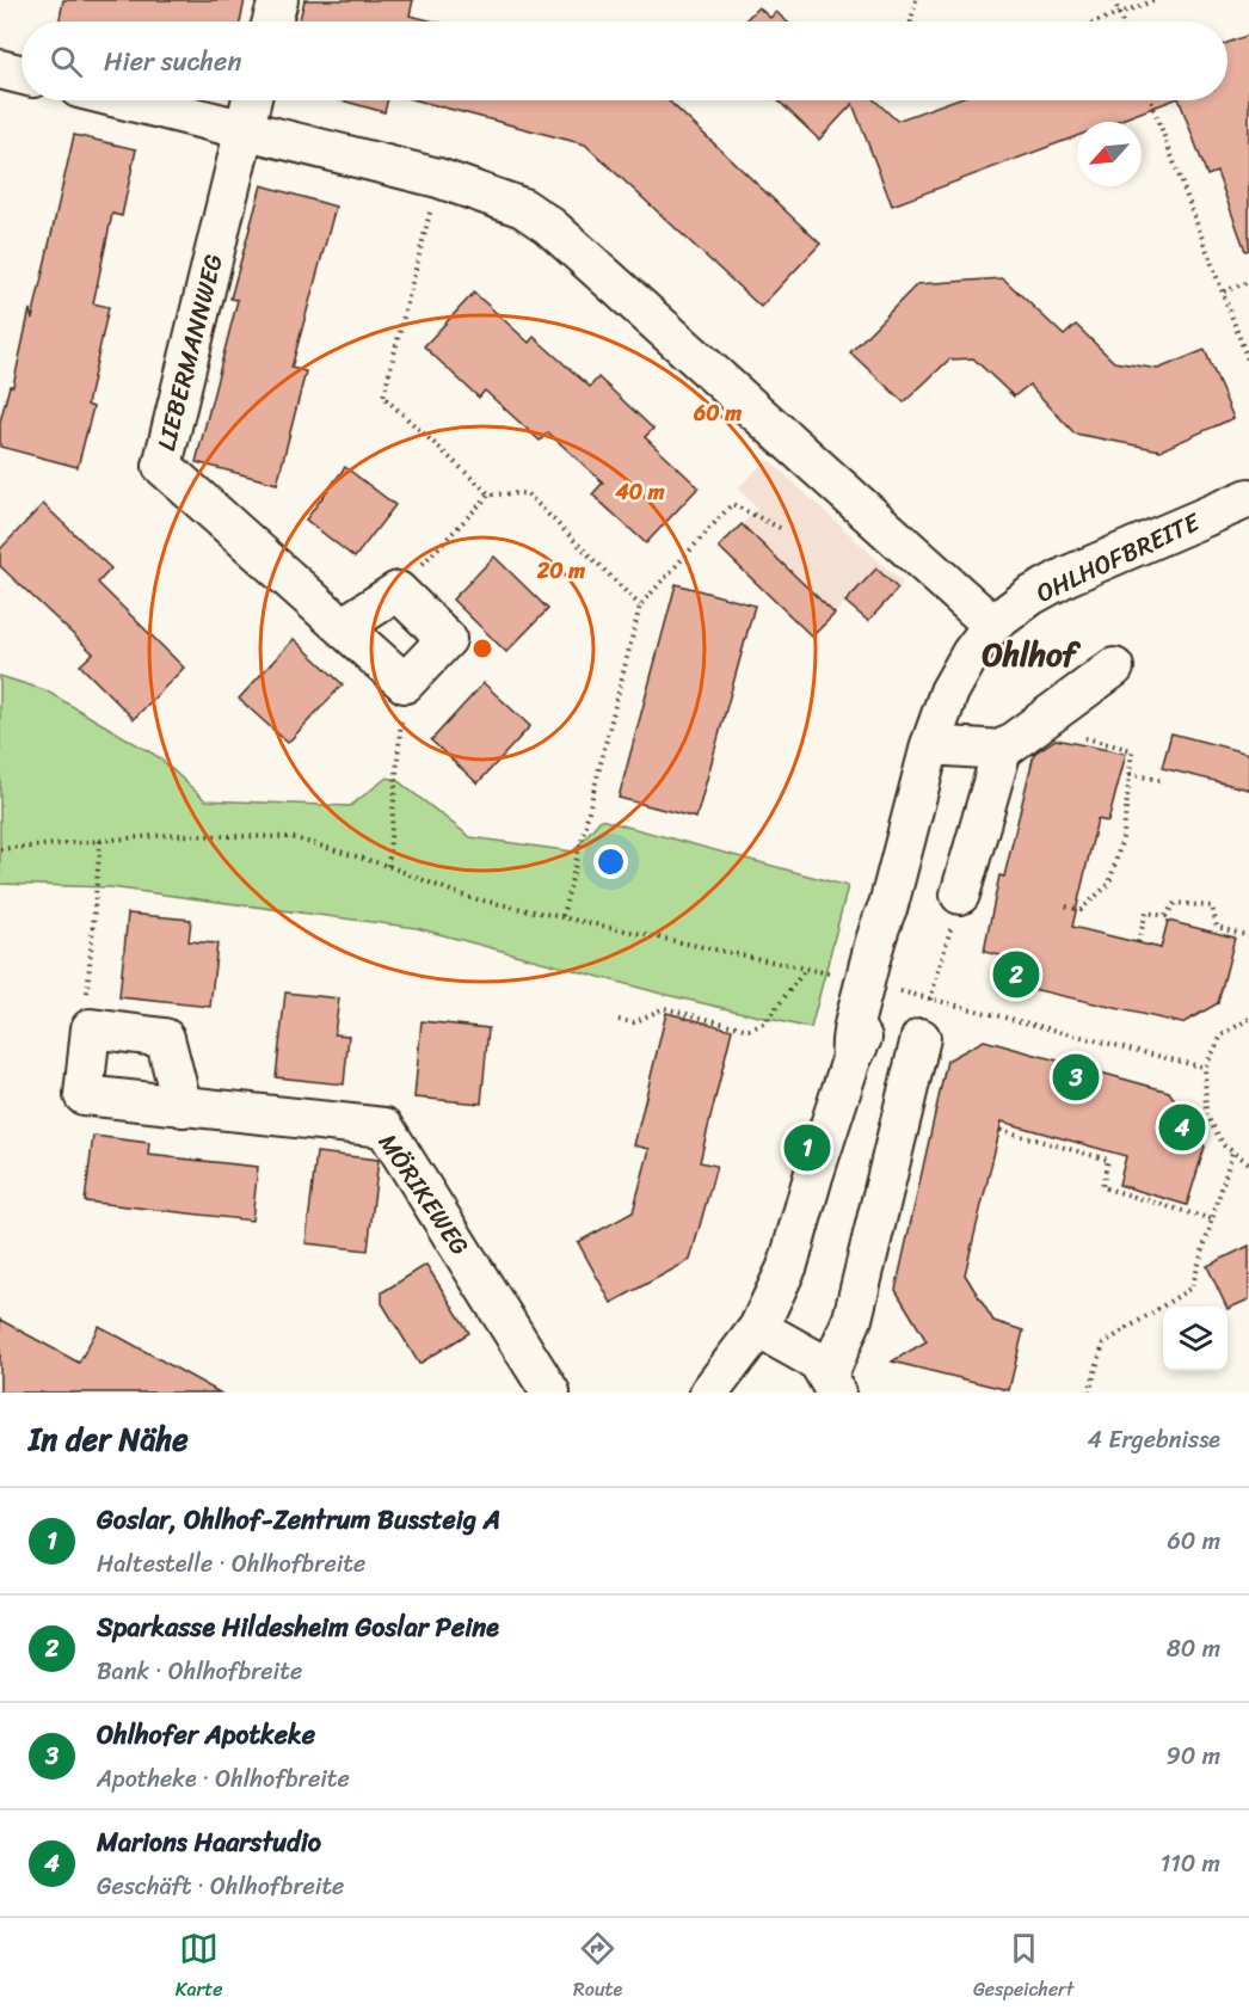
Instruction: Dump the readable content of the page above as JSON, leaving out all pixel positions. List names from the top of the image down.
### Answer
{
  "streets": {
    "street": ["LIEBERMANNWEG", "OHLHOFBREITE", "MÖRIKEWEG"]
  },
  "districts": ["Ohlhof"],
  "north": "bottom left",
  "page": {
    "search": "Hier suchen",
    "pins": [
      "2",
      "3",
      "4",
      "1"
    ],
    "heading": ["In der Nähe", "4 Ergebnisse"],
    "list": [
      {
        "mark": "1",
        "name": "Goslar, Ohlhof-Zentrum Bussteig A",
        "note": "Haltestelle · Ohlhofbreite",
        "value": "60 m"
      },
      {
        "mark": "2",
        "name": "Sparkasse Hildesheim Goslar Peine",
        "note": "Bank · Ohlhofbreite",
        "value": "80 m"
      },
      {
        "mark": "3",
        "name": "Ohlhofer Apotkeke",
        "note": "Apotheke · Ohlhofbreite",
        "value": "90 m"
      },
      {
        "mark": "4",
        "name": "Marions Haarstudio",
        "note": "Geschäft · Ohlhofbreite",
        "value": "110 m"
      }
    ],
    "nav": ["Karte", "Route", "Gespeichert"]
  },
  "rings": ["60 m", "40 m", "20 m"]
}
